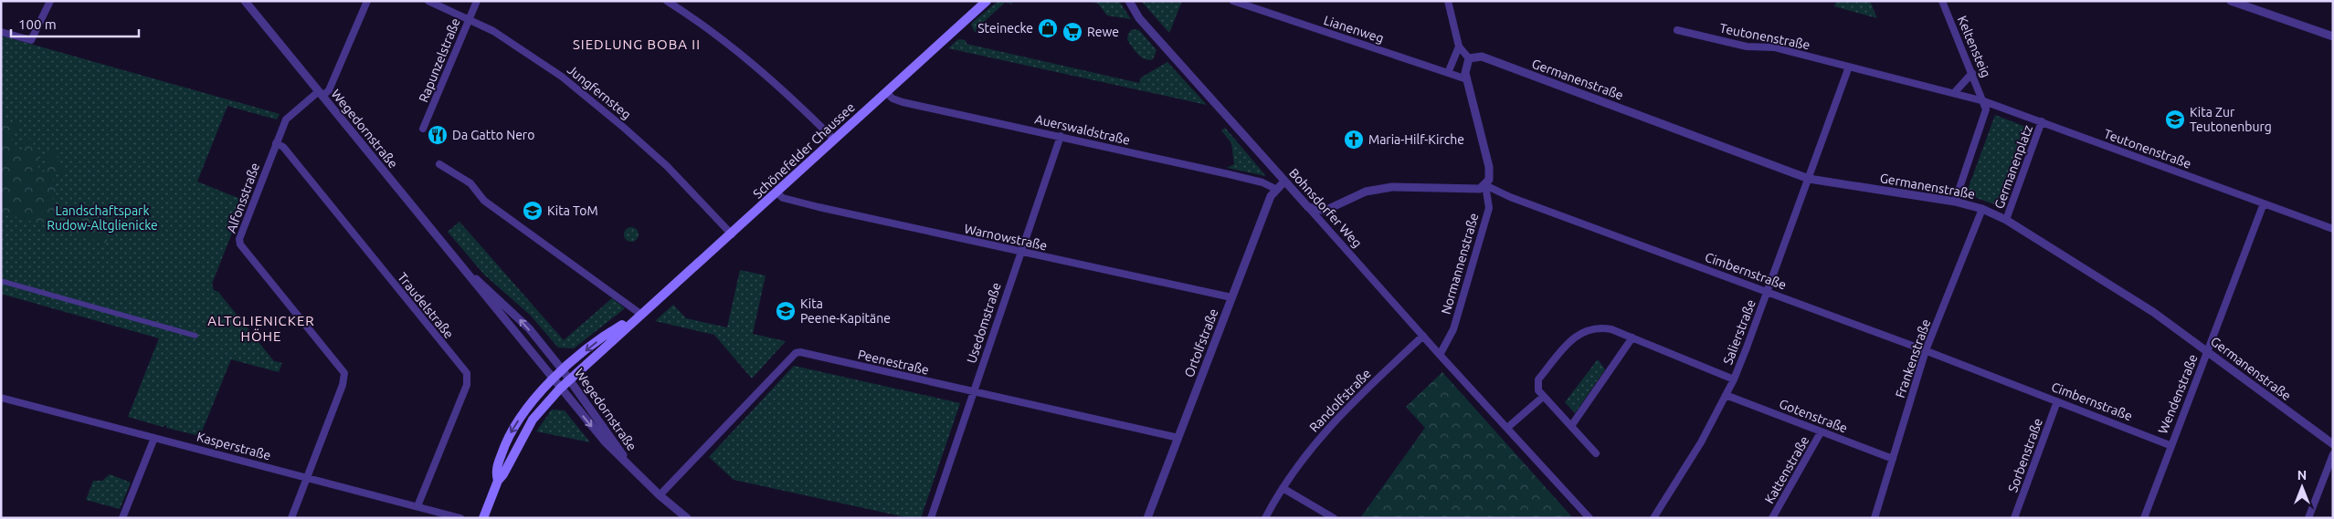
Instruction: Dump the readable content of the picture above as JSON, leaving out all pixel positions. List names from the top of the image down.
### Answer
{
  "streets": {
    "main road": ["Schönefelder Chaussee"],
    "street": [
      "Lianenweg",
      "Teutonenstraße",
      "Keltensteig",
      "Rapunzelstraße",
      "Germanenstraße",
      "Jungfernsteg",
      "Wegedornstraße",
      "Auerswaldstraße",
      "Germanenplatz",
      "Alfonsstraße",
      "Bohnsdorfer Weg",
      "Warnowstraße",
      "Normannenstraße",
      "Cimbernstraße",
      "Traudelstraße",
      "Usedomstraße",
      "Salierstraße",
      "Ortolfstraße",
      "Frankenstraße",
      "Peenestraße",
      "Wendenstraße",
      "Randolfstraße",
      "Gotenstraße",
      "Kasperstraße",
      "Sorbenstraße",
      "Kattenstraße"
    ]
  },
  "crossings": [
    ["Lianenweg", "Normannenstraße"],
    ["Teutonenstraße", "Keltensteig"],
    ["Teutonenstraße", "Germanenplatz"],
    ["Teutonenstraße", "Salierstraße"],
    ["Teutonenstraße", "Wendenstraße"],
    ["Rapunzelstraße", "Jungfernsteg"],
    ["Germanenstraße", "Germanenplatz"],
    ["Germanenstraße", "Normannenstraße"],
    ["Germanenstraße", "Salierstraße"],
    ["Germanenstraße", "Frankenstraße"],
    ["Germanenstraße", "Wendenstraße"],
    ["Jungfernsteg", "Schönefelder Chaussee"],
    ["Wegedornstraße", "Schönefelder Chaussee"],
    ["Wegedornstraße", "Alfonsstraße"],
    ["Wegedornstraße", "Peenestraße"],
    ["Auerswaldstraße", "Schönefelder Chaussee"],
    ["Auerswaldstraße", "Usedomstraße"],
    ["Auerswaldstraße", "Ortolfstraße"],
    ["Schönefelder Chaussee", "Warnowstraße"],
    ["Alfonsstraße", "Traudelstraße"],
    ["Alfonsstraße", "Kasperstraße"],
    ["Bohnsdorfer Weg", "Normannenstraße"],
    ["Bohnsdorfer Weg", "Ortolfstraße"],
    ["Bohnsdorfer Weg", "Randolfstraße"],
    ["Warnowstraße", "Usedomstraße"],
    ["Warnowstraße", "Ortolfstraße"],
    ["Normannenstraße", "Cimbernstraße"],
    ["Cimbernstraße", "Salierstraße"],
    ["Cimbernstraße", "Frankenstraße"],
    ["Cimbernstraße", "Wendenstraße"],
    ["Cimbernstraße", "Sorbenstraße"],
    ["Traudelstraße", "Kasperstraße"],
    ["Usedomstraße", "Peenestraße"],
    ["Salierstraße", "Gotenstraße"],
    ["Ortolfstraße", "Peenestraße"],
    ["Frankenstraße", "Gotenstraße"],
    ["Gotenstraße", "Kattenstraße"]
  ],
  "districts": ["SIEDLUNG BOBA II", "ALTGLIENICKER HÖHE"],
  "parks": ["Landschaftspark Rudow-Altglienicke"],
  "places": {
    "shop": ["Steinecke"],
    "supermarket": ["Rewe"],
    "school or university": ["Kita Zur Teutonenburg", "Kita ToM", "Kita Peene-Kapitäne"],
    "restaurant": ["Da Gatto Nero"],
    "church": ["Maria-Hilf-Kirche"]
  },
  "scale_bar": "100 m",
  "north": "top"
}
